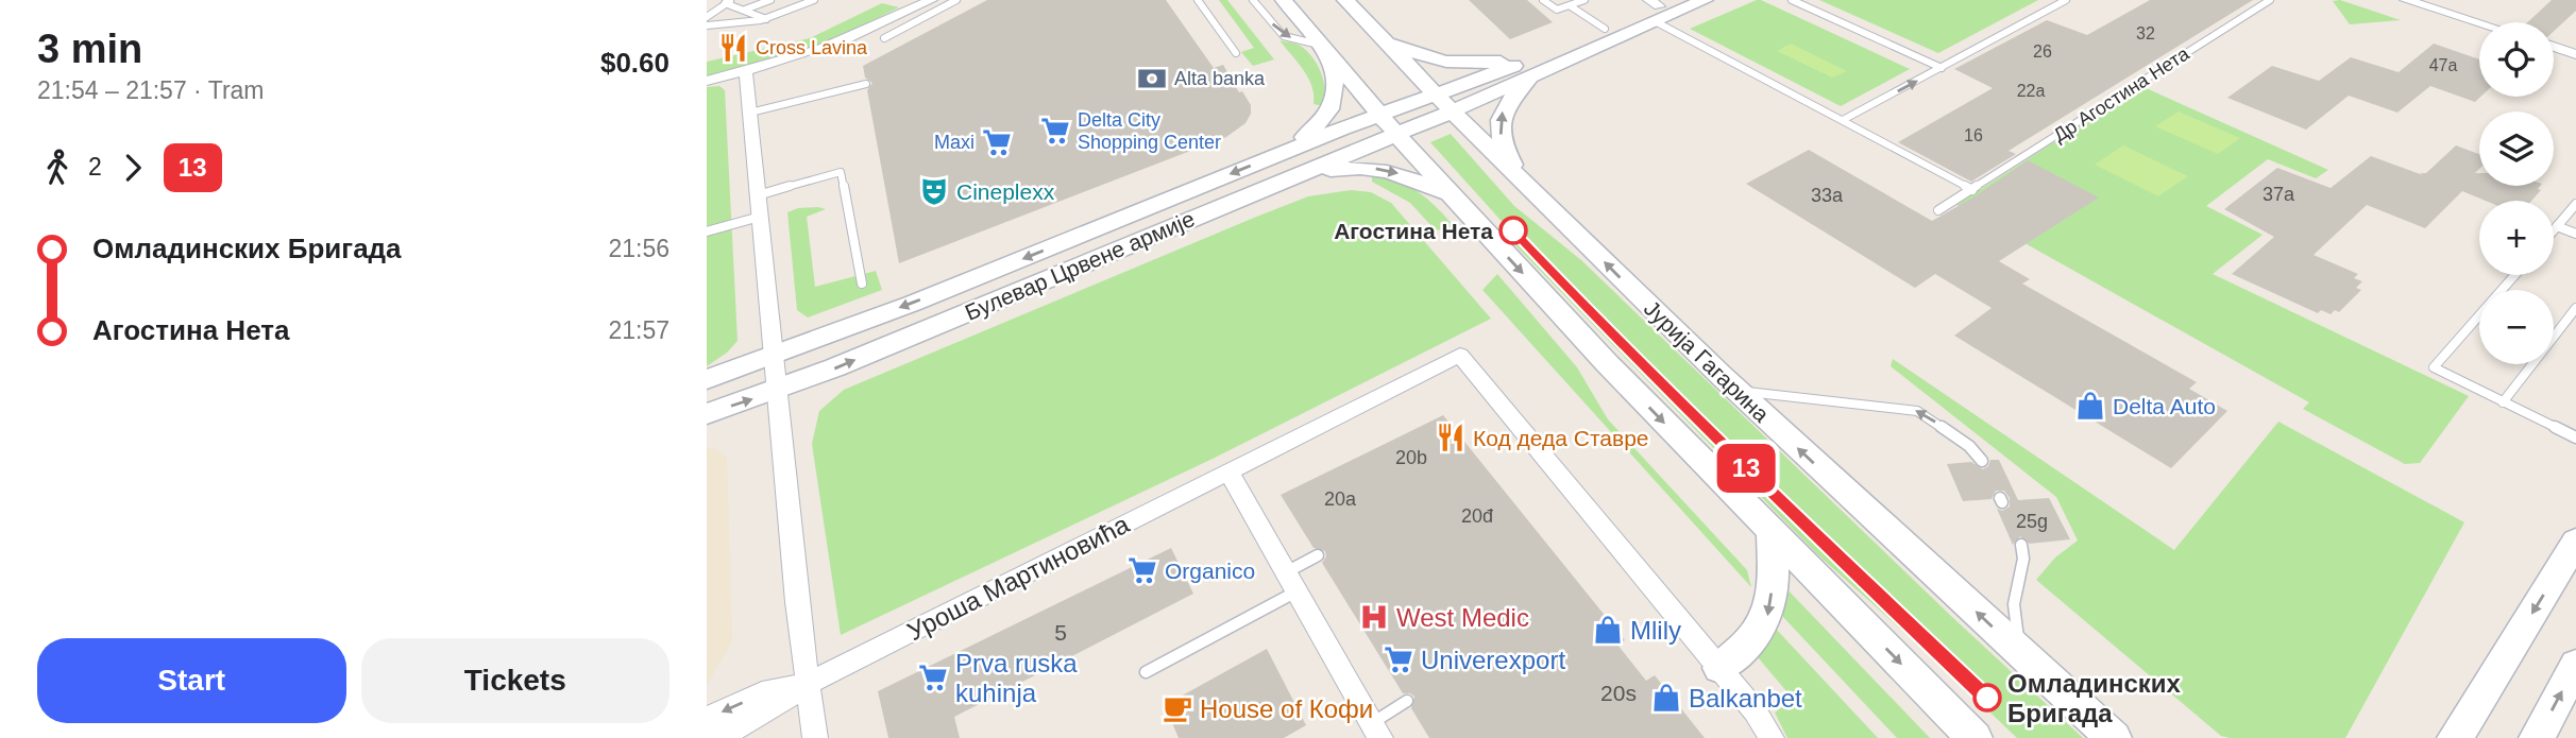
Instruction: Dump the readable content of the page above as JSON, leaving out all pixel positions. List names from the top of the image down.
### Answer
{
  "streets": {
    "main road": ["Булевар Црвене армије", "Јурија Гагарина"],
    "street": ["Уроша Мартиновића"],
    "lane": ["Др Агостина Нета"]
  },
  "crossings": [
    ["Булевар Црвене армије", "Јурија Гагарина"]
  ],
  "places": {
    "restaurant": ["Cross Lavina", "Код деда Ставре"],
    "bank": ["Alta banka"],
    "supermarket": [
      "Delta City Shopping Center",
      "Maxi",
      "Organico",
      "Univerexport",
      "Prva ruska kuhinja"
    ],
    "theatre": ["Cineplexx"],
    "other": ["Агостина Нета", "Омладинских Бригада"],
    "shop": ["Delta Auto", "Mlily", "Balkanbet"],
    "hospital": ["West Medic"],
    "cafe": ["House of Кофи"]
  },
  "lines": ["tram line 13"],
  "house_numbers": [
    "32",
    "26",
    "47a",
    "22a",
    "16",
    "37a",
    "33a",
    "20b",
    "20a",
    "20đ",
    "25g",
    "5",
    "20s"
  ],
  "page": {
    "heading": ["3 min", "21:54 – 21:57 · Tram", "$0.60"],
    "on_map": "13",
    "map_buttons": ["+", "−"],
    "legs": ["2", "13"],
    "list": [
      {
        "name": "Омладинских Бригада",
        "value": "21:56"
      },
      {
        "name": "Агостина Нета",
        "value": "21:57"
      }
    ],
    "buttons": ["Start", "Tickets"]
  }
}
